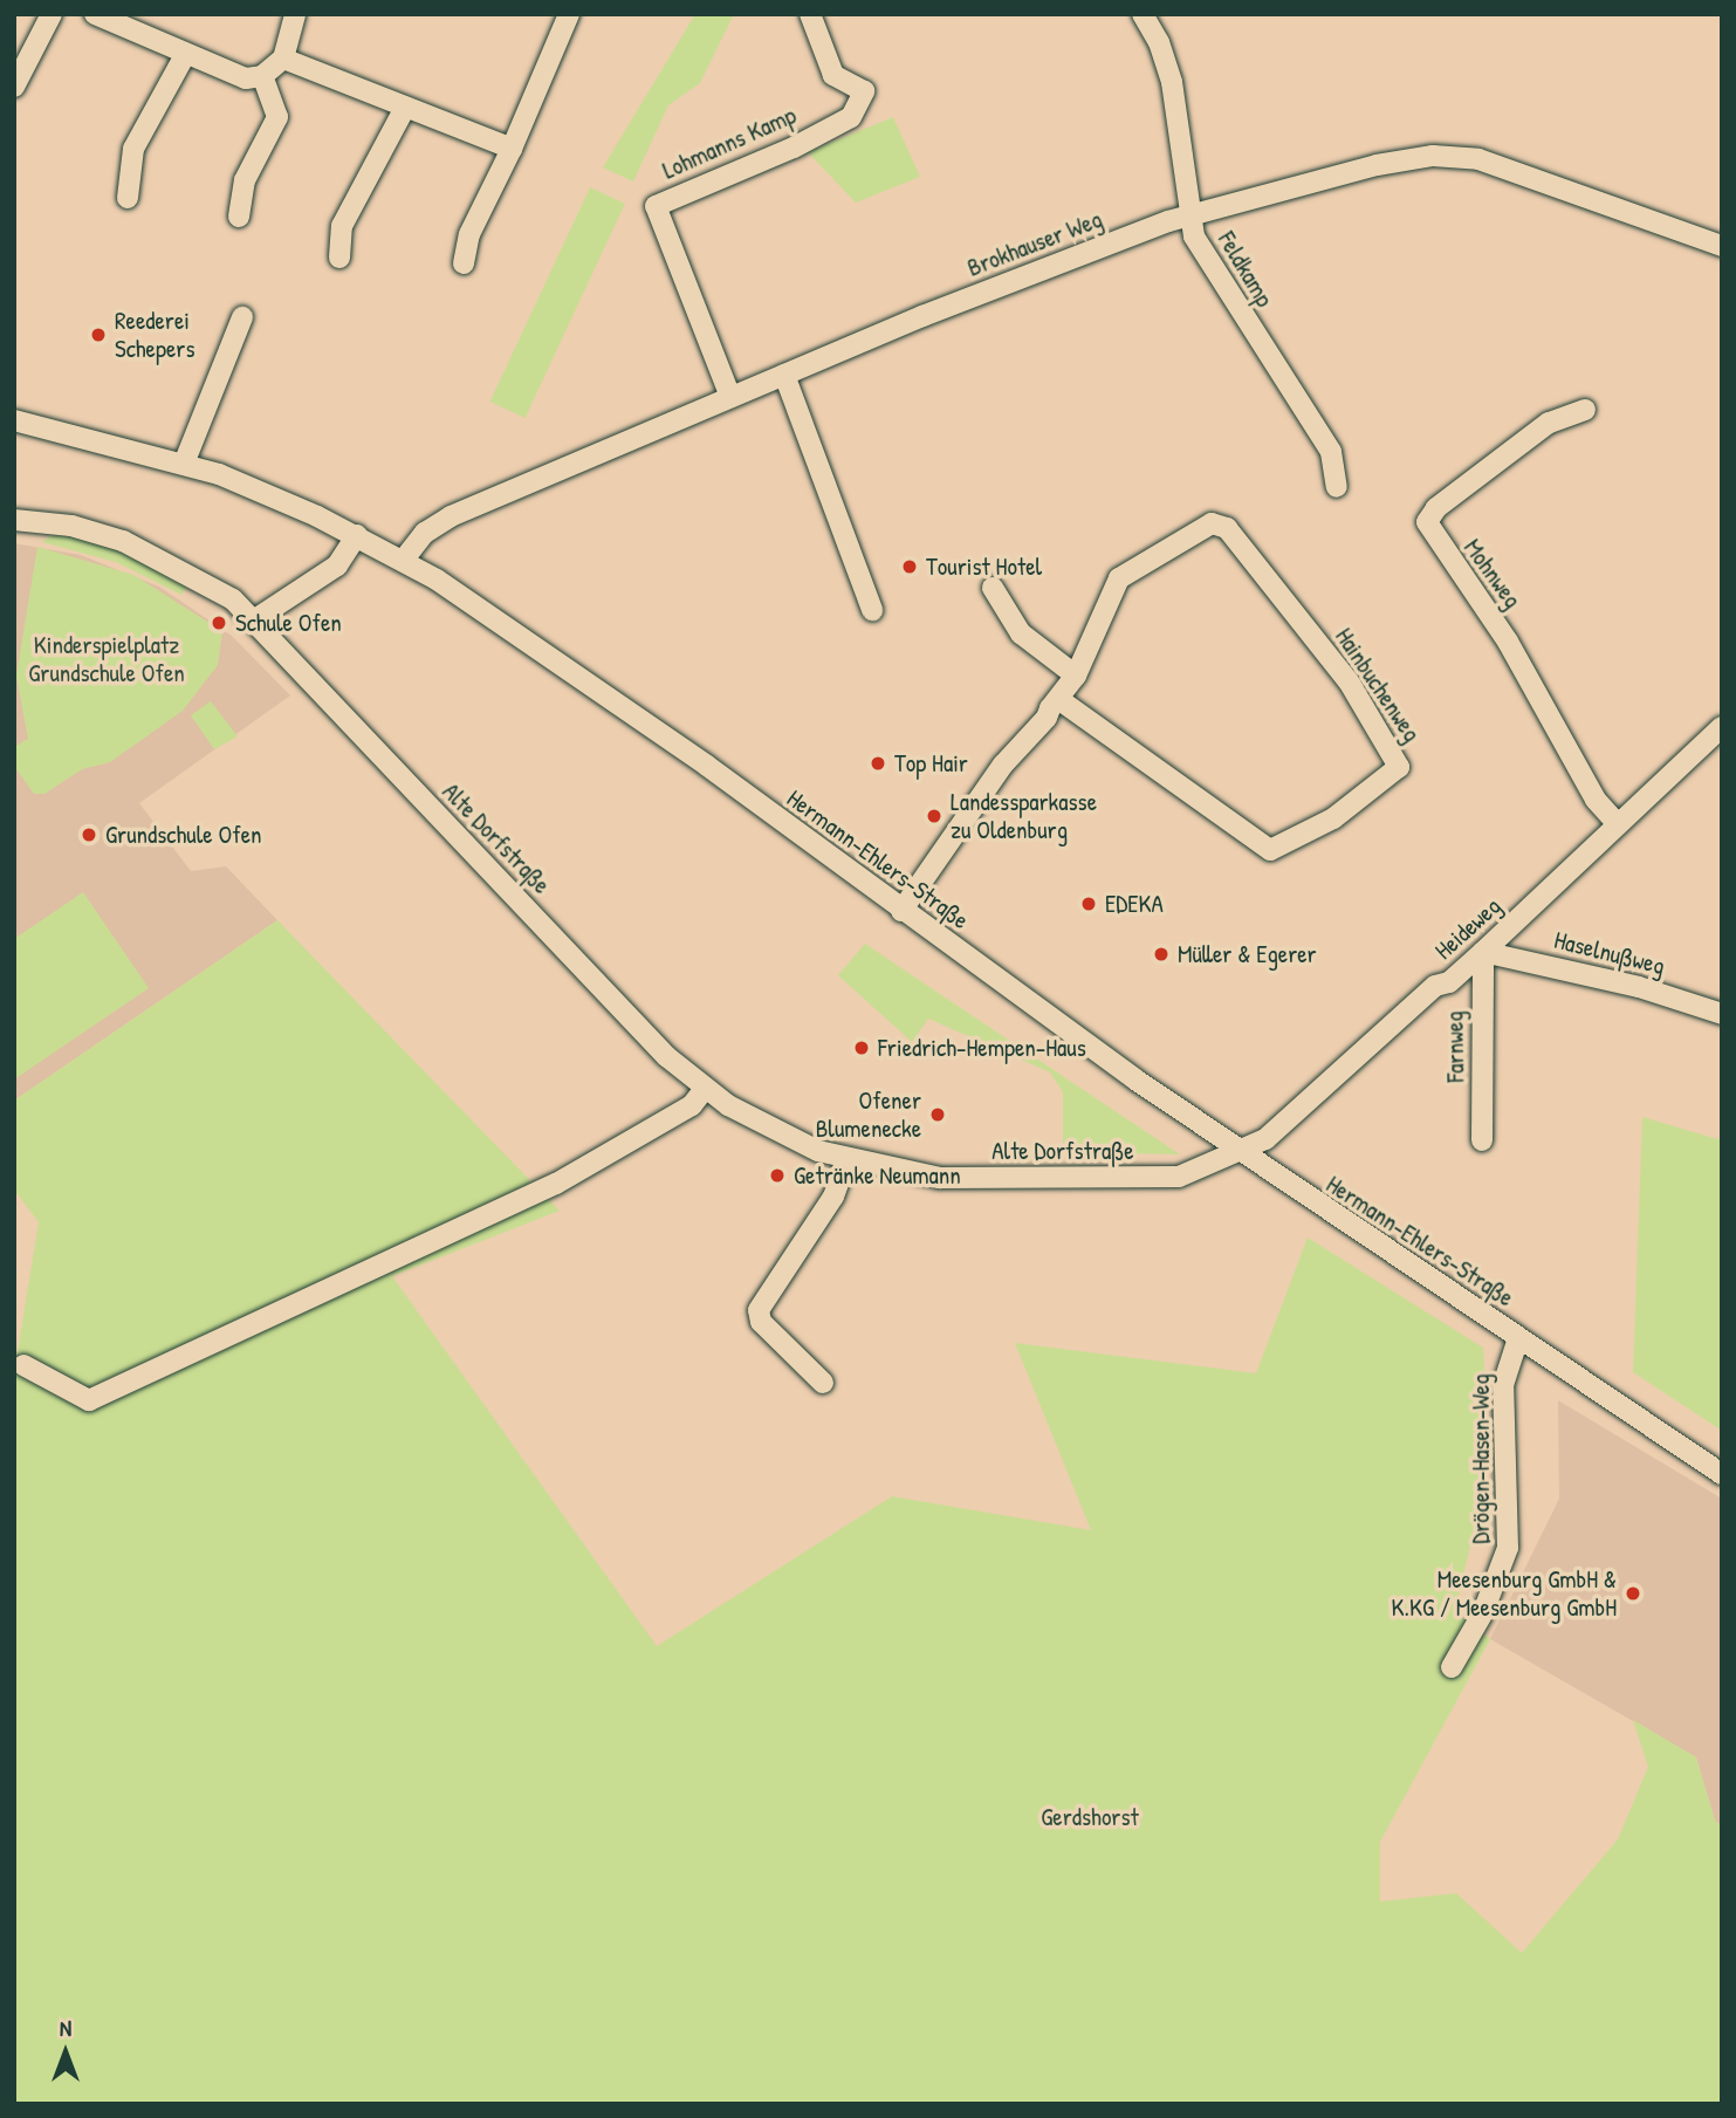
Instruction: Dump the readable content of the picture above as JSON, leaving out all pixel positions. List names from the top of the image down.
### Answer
{
  "streets": {
    "street": [
      "Lohmanns Kamp",
      "Brokhauser Weg",
      "Feldkamp",
      "Mohnweg",
      "Hainbuchenweg",
      "Alte Dorfstraße",
      "Hermann-Ehlers-Straße",
      "Heideweg",
      "Haselnußweg",
      "Farnweg",
      "Drögen-Hasen-Weg"
    ]
  },
  "crossings": [
    ["Lohmanns Kamp", "Brokhauser Weg"],
    ["Brokhauser Weg", "Feldkamp"],
    ["Brokhauser Weg", "Hermann-Ehlers-Straße"],
    ["Mohnweg", "Heideweg"],
    ["Hainbuchenweg", "Hermann-Ehlers-Straße"],
    ["Alte Dorfstraße", "Hermann-Ehlers-Straße"],
    ["Alte Dorfstraße", "Heideweg"],
    ["Hermann-Ehlers-Straße", "Heideweg"],
    ["Hermann-Ehlers-Straße", "Drögen-Hasen-Weg"],
    ["Heideweg", "Haselnußweg"],
    ["Heideweg", "Farnweg"],
    ["Haselnußweg", "Farnweg"]
  ],
  "parks": ["Kinderspielplatz Grundschule Ofen", "Gerdshorst"],
  "places": [
    "Reederei Schepers",
    "Tourist Hotel",
    "Schule Ofen",
    "Top Hair",
    "Landessparkasse zu Oldenburg",
    "Grundschule Ofen",
    "EDEKA",
    "Müller & Egerer",
    "Friedrich-Hempen-Haus",
    "Ofener Blumenecke",
    "Getränke Neumann",
    "Meesenburg GmbH & K.KG / Meesenburg GmbH"
  ],
  "north": "top"
}
